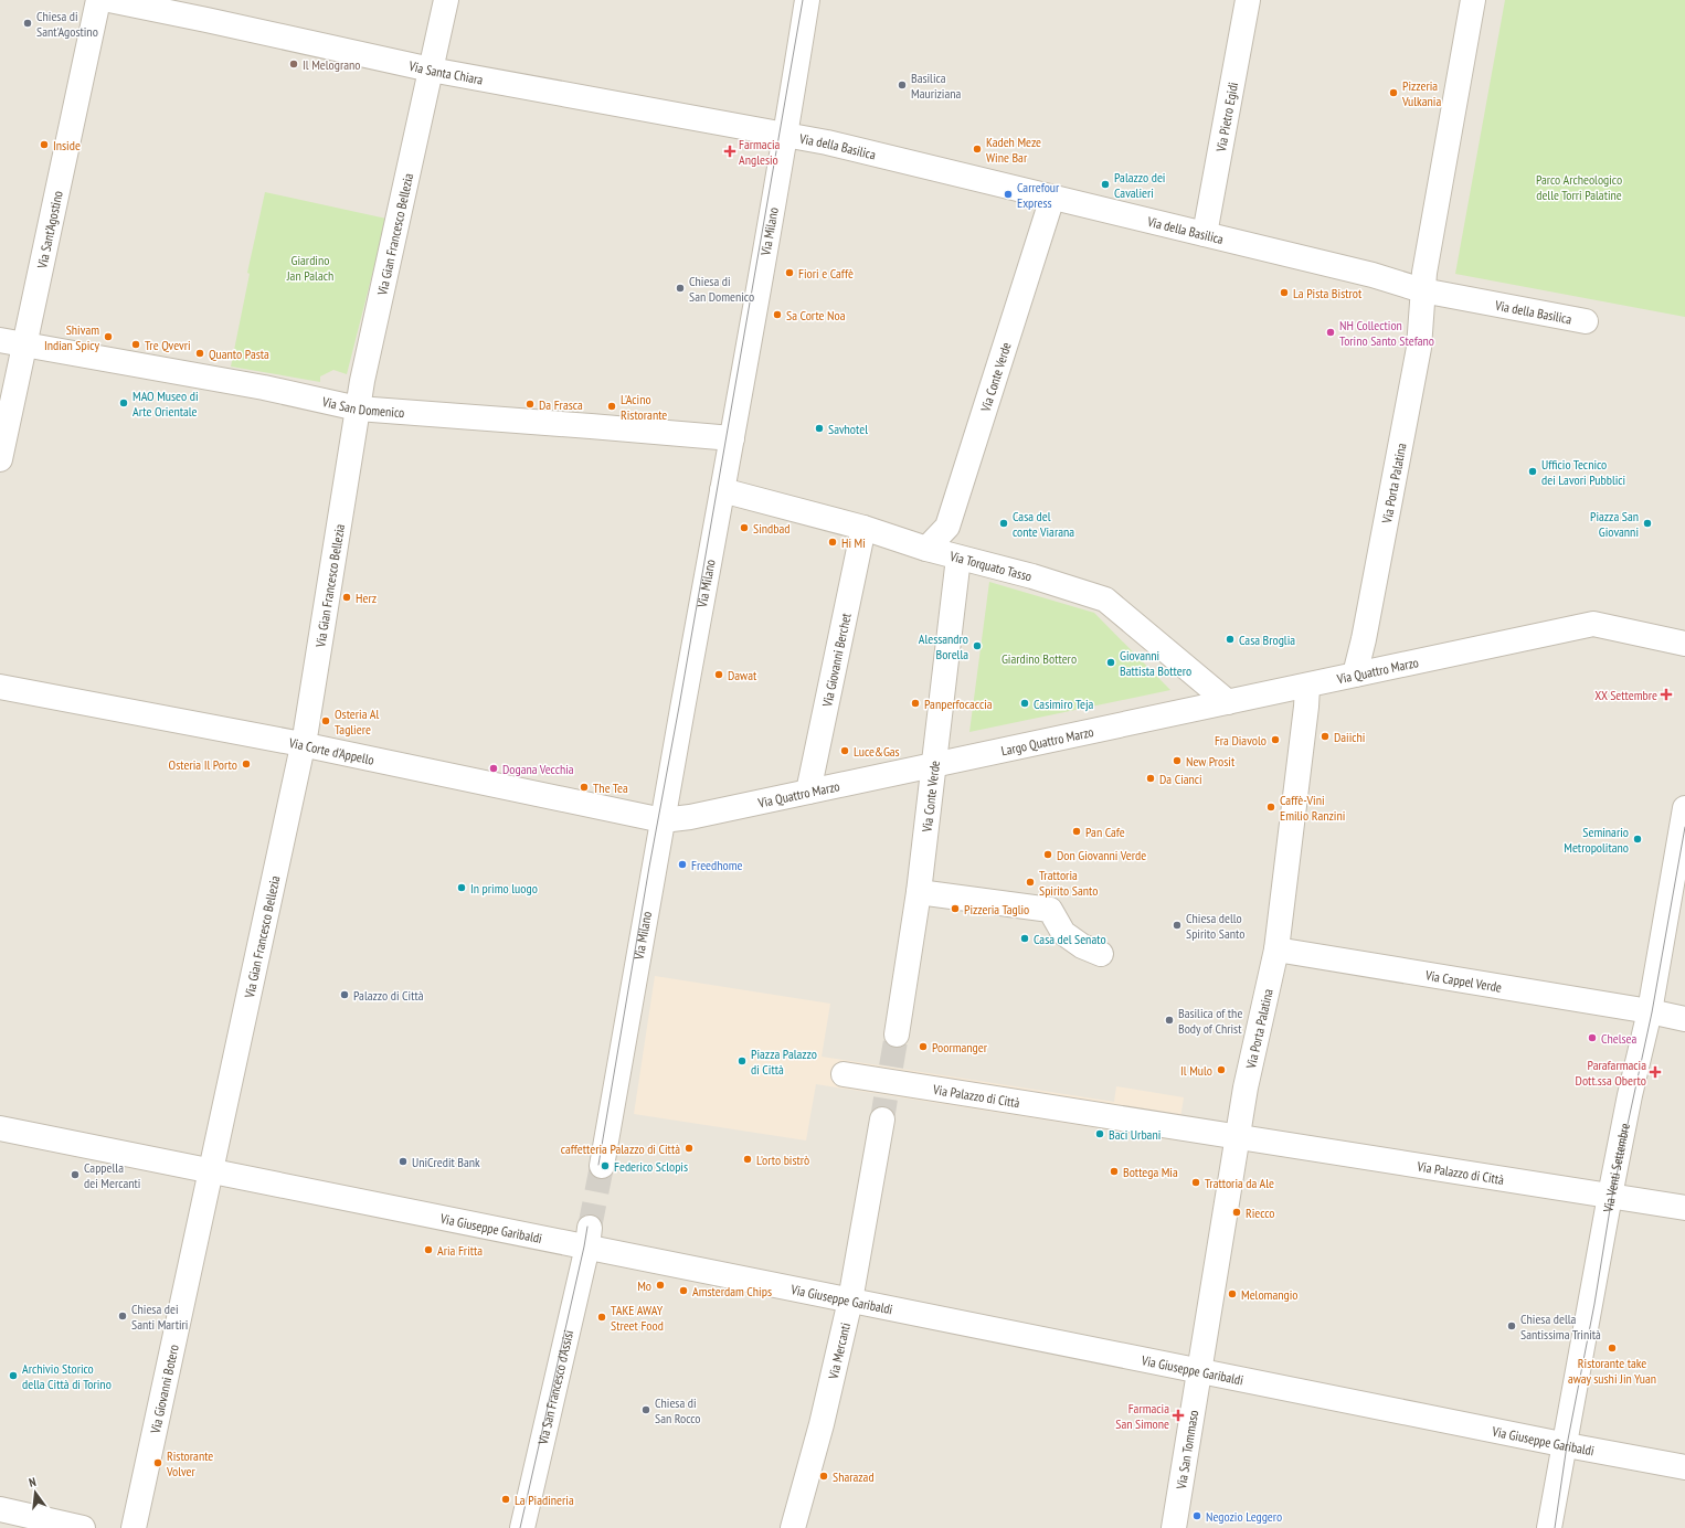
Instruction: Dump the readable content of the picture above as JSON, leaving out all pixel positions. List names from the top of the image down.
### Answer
{
  "streets": {
    "street": [
      "Via Santa Chiara",
      "Via Pietro Egidi",
      "Via della Basilica",
      "Via Sant'Agostino",
      "Via Milano",
      "Via Gian Francesco Bellezia",
      "Via Conte Verde",
      "Via San Domenico",
      "Via Porta Palatina",
      "Via Torquato Tasso",
      "Via Giovanni Berchet",
      "Via Quattro Marzo",
      "Largo Quattro Marzo",
      "Via Corte d'Appello",
      "Via Cappel Verde",
      "Via Palazzo di Città",
      "Via Venti Settembre",
      "Via Giuseppe Garibaldi",
      "Via Mercanti",
      "Via San Francesco d'Assisi",
      "Via Giovanni Botero",
      "Via San Tommaso"
    ]
  },
  "crossings": [
    ["Via Santa Chiara", "Via della Basilica"],
    ["Via Santa Chiara", "Via Milano"],
    ["Via Santa Chiara", "Via Gian Francesco Bellezia"],
    ["Via Pietro Egidi", "Via della Basilica"],
    ["Via della Basilica", "Via Milano"],
    ["Via della Basilica", "Via Conte Verde"],
    ["Via della Basilica", "Via Porta Palatina"],
    ["Via Sant'Agostino", "Via San Domenico"],
    ["Via Milano", "Via San Domenico"],
    ["Via Milano", "Via Torquato Tasso"],
    ["Via Milano", "Via Quattro Marzo"],
    ["Via Milano", "Via Corte d'Appello"],
    ["Via Gian Francesco Bellezia", "Via San Domenico"],
    ["Via Gian Francesco Bellezia", "Via Corte d'Appello"],
    ["Via Gian Francesco Bellezia", "Via Giuseppe Garibaldi"],
    ["Via Gian Francesco Bellezia", "Via Giovanni Botero"],
    ["Via Conte Verde", "Via Torquato Tasso"],
    ["Via Conte Verde", "Via Quattro Marzo"],
    ["Via Conte Verde", "Largo Quattro Marzo"],
    ["Via Porta Palatina", "Via Quattro Marzo"],
    ["Via Porta Palatina", "Via Cappel Verde"],
    ["Via Porta Palatina", "Via Palazzo di Città"],
    ["Via Porta Palatina", "Via Giuseppe Garibaldi"],
    ["Via Porta Palatina", "Via San Tommaso"],
    ["Via Torquato Tasso", "Via Giovanni Berchet"],
    ["Via Torquato Tasso", "Via Quattro Marzo"],
    ["Via Giovanni Berchet", "Via Quattro Marzo"],
    ["Via Quattro Marzo", "Largo Quattro Marzo"],
    ["Via Quattro Marzo", "Via Corte d'Appello"],
    ["Via Cappel Verde", "Via Venti Settembre"],
    ["Via Palazzo di Città", "Via Venti Settembre"],
    ["Via Palazzo di Città", "Via Mercanti"],
    ["Via Venti Settembre", "Via Giuseppe Garibaldi"],
    ["Via Giuseppe Garibaldi", "Via Mercanti"],
    ["Via Giuseppe Garibaldi", "Via San Francesco d'Assisi"],
    ["Via Giuseppe Garibaldi", "Via Giovanni Botero"],
    ["Via Giuseppe Garibaldi", "Via San Tommaso"]
  ],
  "parks": ["Parco Archeologico delle Torri Palatine", "Giardino Jan Palach", "Giardino Bottero"],
  "places": {
    "other": [
      "Chiesa di Sant'Agostino",
      "Il Melograno",
      "Basilica Mauriziana",
      "Pizzeria Vulkania",
      "Inside",
      "Kadeh Meze Wine Bar",
      "Palazzo dei Cavalieri",
      "Carrefour Express",
      "Fiori e Caffè",
      "Chiesa di San Domenico",
      "La Pista Bistrot",
      "Sa Corte Noa",
      "NH Collection Torino Santo Stefano",
      "Shivam Indian Spicy",
      "Tre Qvevri",
      "Quanto Pasta",
      "MAO Museo di Arte Orientale",
      "Da Frasca",
      "L'Acino Ristorante",
      "Savhotel",
      "Ufficio Tecnico dei Lavori Pubblici",
      "Casa del conte Viarana",
      "Piazza San Giovanni",
      "Sindbad",
      "Hi Mi",
      "Herz",
      "Casa Broglia",
      "Alessandro Borella",
      "Giovanni Battista Bottero",
      "Dawat",
      "Panperfocaccia",
      "Casimiro Teja",
      "Osteria Al Tagliere",
      "Daiichi",
      "Fra Diavolo",
      "Luce&Gas",
      "New Prosit",
      "Osteria Il Porto",
      "Dogana Vecchia",
      "Da Cianci",
      "The Tea",
      "Caffè-Vini Emilio Ranzini",
      "Pan Cafe",
      "Seminario Metropolitano",
      "Don Giovanni Verde",
      "Freedhome",
      "Trattoria Spirito Santo",
      "In primo luogo",
      "Pizzeria Taglio",
      "Chiesa dello Spirito Santo",
      "Casa del Senato",
      "Palazzo di Città",
      "Basilica of the Body of Christ",
      "Chelsea",
      "Poormanger",
      "Piazza Palazzo di Città",
      "Il Mulo",
      "Baci Urbani",
      "caffetteria Palazzo di Città",
      "L'orto bistrò",
      "UniCredit Bank",
      "Federico Sclopis",
      "Bottega Mia",
      "Cappella dei Mercanti",
      "Trattoria da Ale",
      "Riecco",
      "Aria Fritta",
      "Mo",
      "Amsterdam Chips",
      "Melomangio",
      "Chiesa dei Santi Martiri",
      "TAKE AWAY Street Food",
      "Chiesa della Santissima Trinità",
      "Ristorante take away sushi Jin Yuan",
      "Archivio Storico della Città di Torino",
      "Chiesa di San Rocco",
      "Ristorante Volver",
      "Sharazad",
      "La Piadineria",
      "Negozio Leggero"
    ],
    "health": [
      "Farmacia Anglesio",
      "XX Settembre",
      "Parafarmacia Dott.ssa Oberto",
      "Farmacia San Simone"
    ]
  },
  "north": "top"
}
